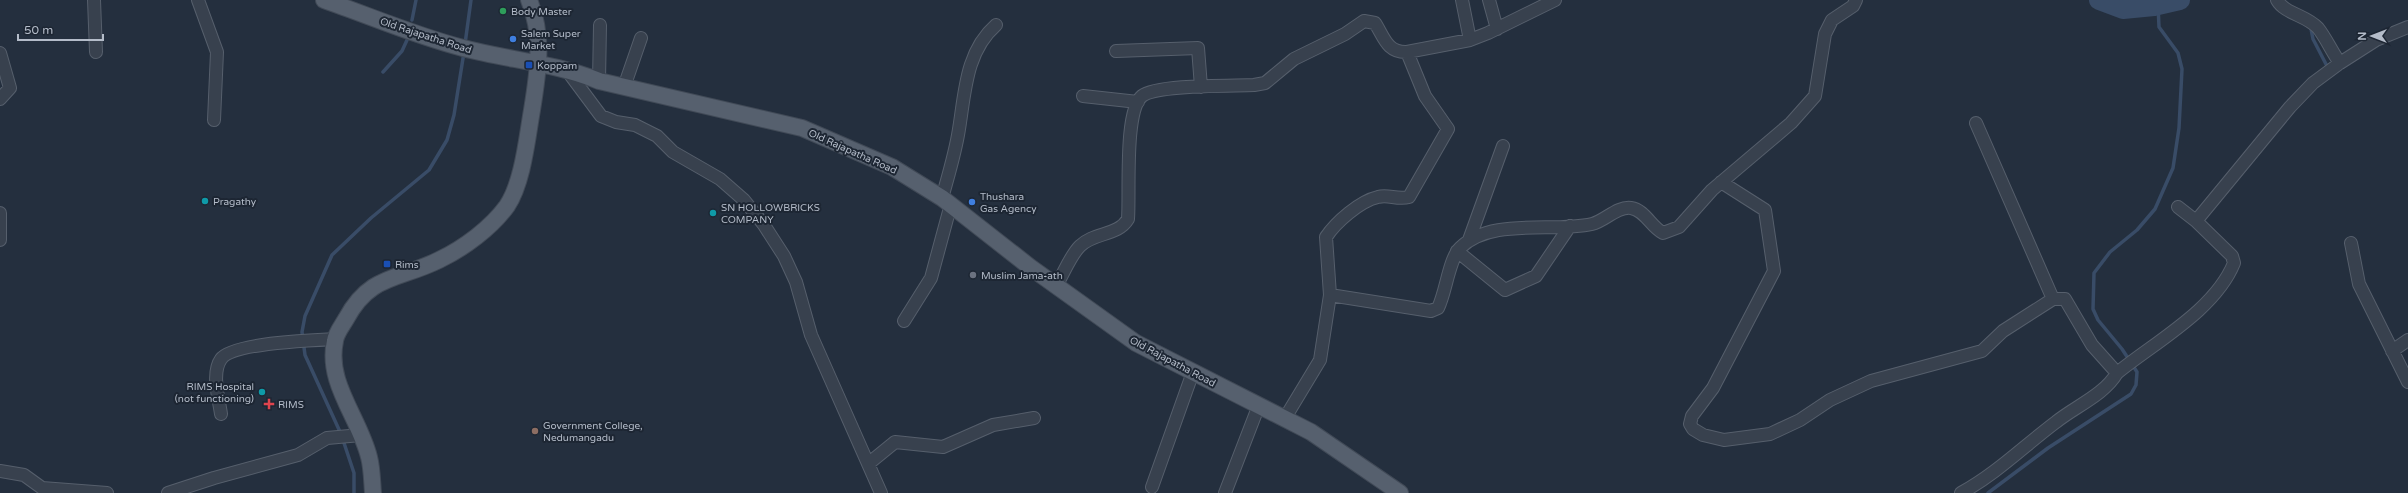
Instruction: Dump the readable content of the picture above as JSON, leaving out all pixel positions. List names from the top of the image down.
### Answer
{
  "streets": {
    "main road": ["Old Rajapatha Road"]
  },
  "places": {
    "other": [
      "Body Master",
      "Salem Super Market",
      "Pragathy",
      "Thushara Gas Agency",
      "SN HOLLOWBRICKS COMPANY",
      "Muslim Jama-ath",
      "RIMS Hospital (not functioning)",
      "Government College, Nedumangadu"
    ],
    "transit": ["Koppam", "Rims"],
    "health": ["RIMS"]
  },
  "scale_bar": "50 m",
  "north": "left"
}
